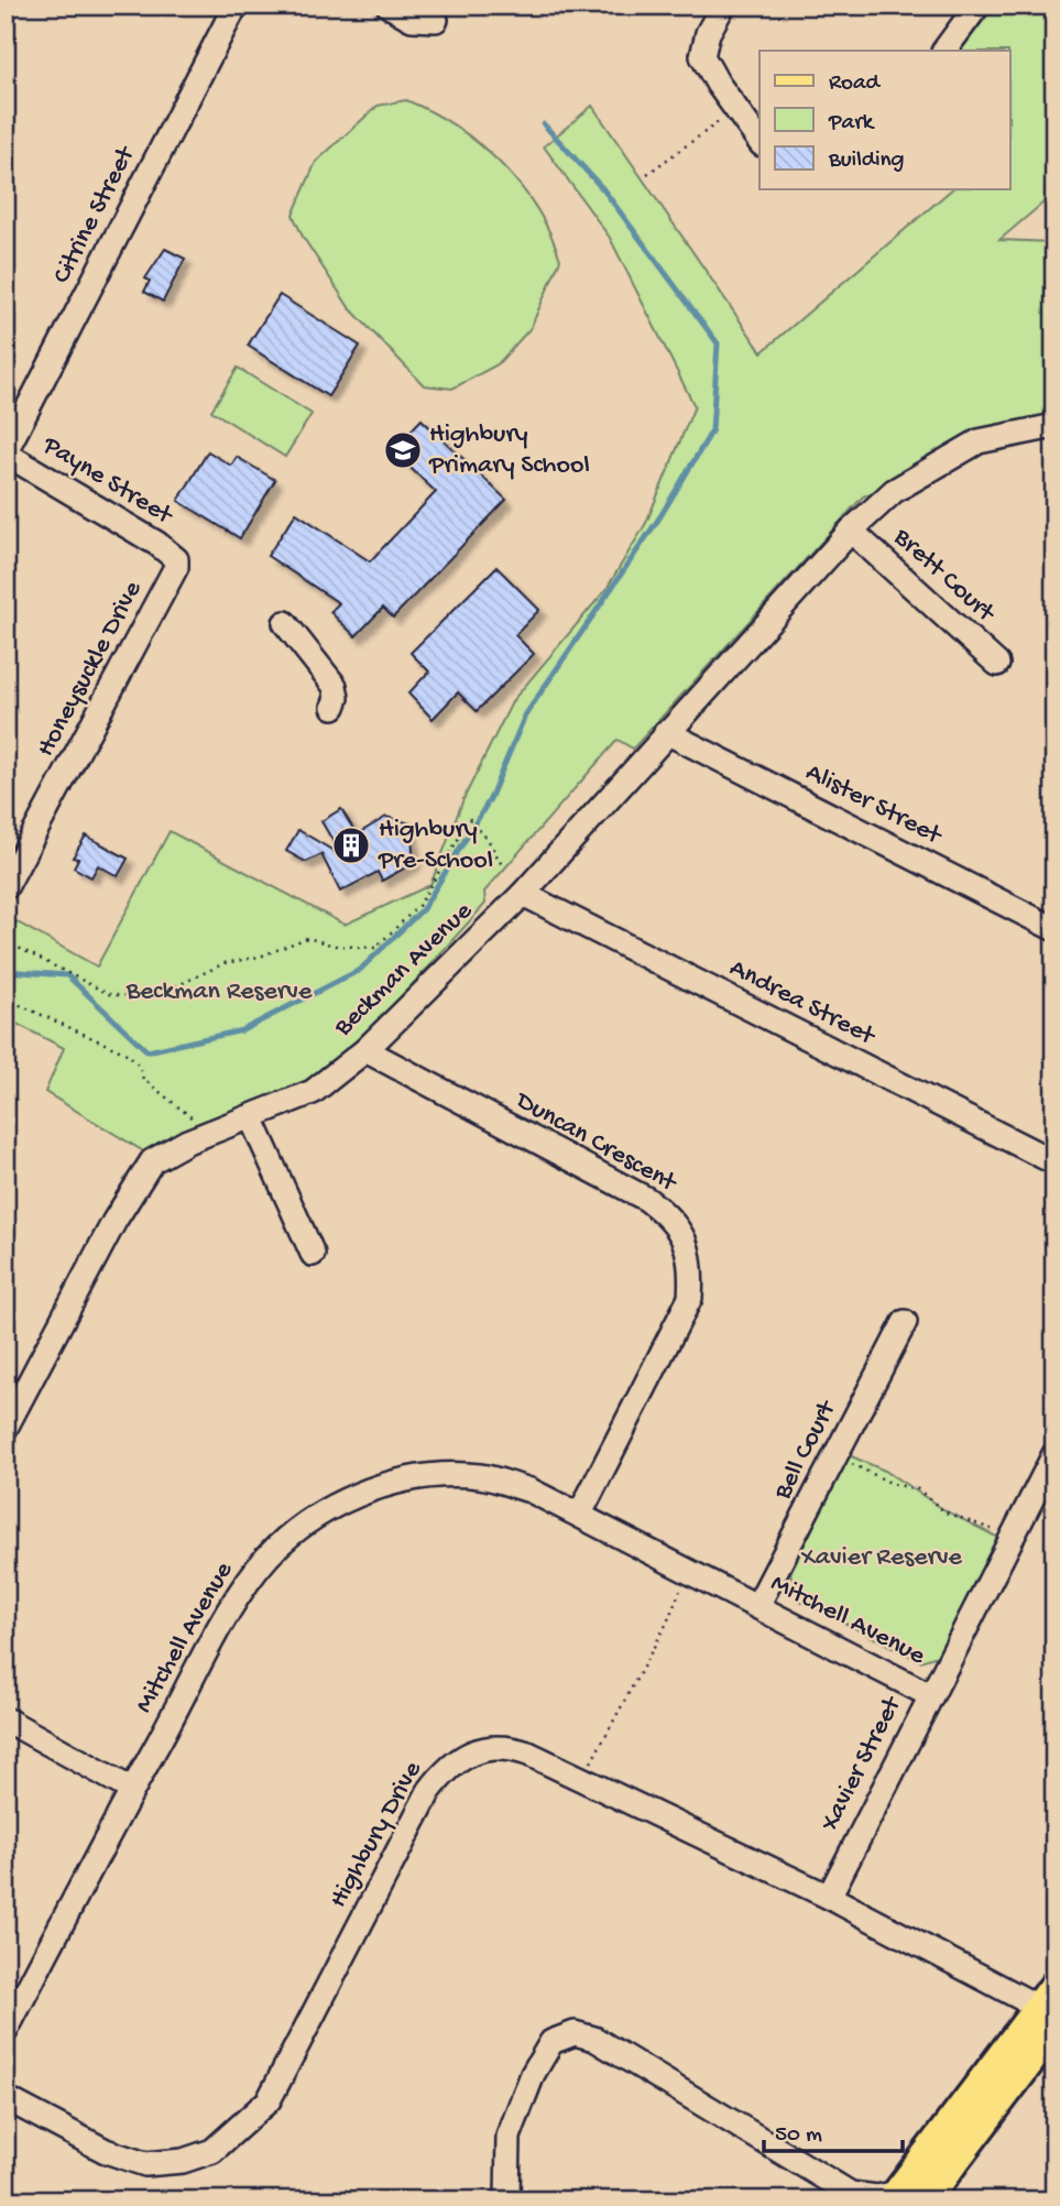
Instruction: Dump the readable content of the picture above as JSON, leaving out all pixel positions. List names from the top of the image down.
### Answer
{
  "streets": {
    "street": [
      "Citrine Street",
      "Payne Street",
      "Brett Court",
      "Honeysuckle Drive",
      "Alister Street",
      "Beckman Avenue",
      "Andrea Street",
      "Duncan Crescent",
      "Bell Court",
      "Mitchell Avenue",
      "Xavier Street",
      "Highbury Drive"
    ]
  },
  "crossings": [
    ["Citrine Street", "Payne Street"],
    ["Payne Street", "Honeysuckle Drive"],
    ["Brett Court", "Beckman Avenue"],
    ["Alister Street", "Beckman Avenue"],
    ["Beckman Avenue", "Andrea Street"],
    ["Beckman Avenue", "Duncan Crescent"],
    ["Duncan Crescent", "Mitchell Avenue"],
    ["Bell Court", "Mitchell Avenue"],
    ["Mitchell Avenue", "Xavier Street"],
    ["Xavier Street", "Highbury Drive"]
  ],
  "parks": ["Beckman Reserve", "Xavier Reserve"],
  "places": {
    "school or university": ["Highbury Primary School"],
    "building": ["Highbury Pre-School"]
  },
  "legend": ["Road", "Park", "Building"],
  "scale_bar": "50 m"
}
